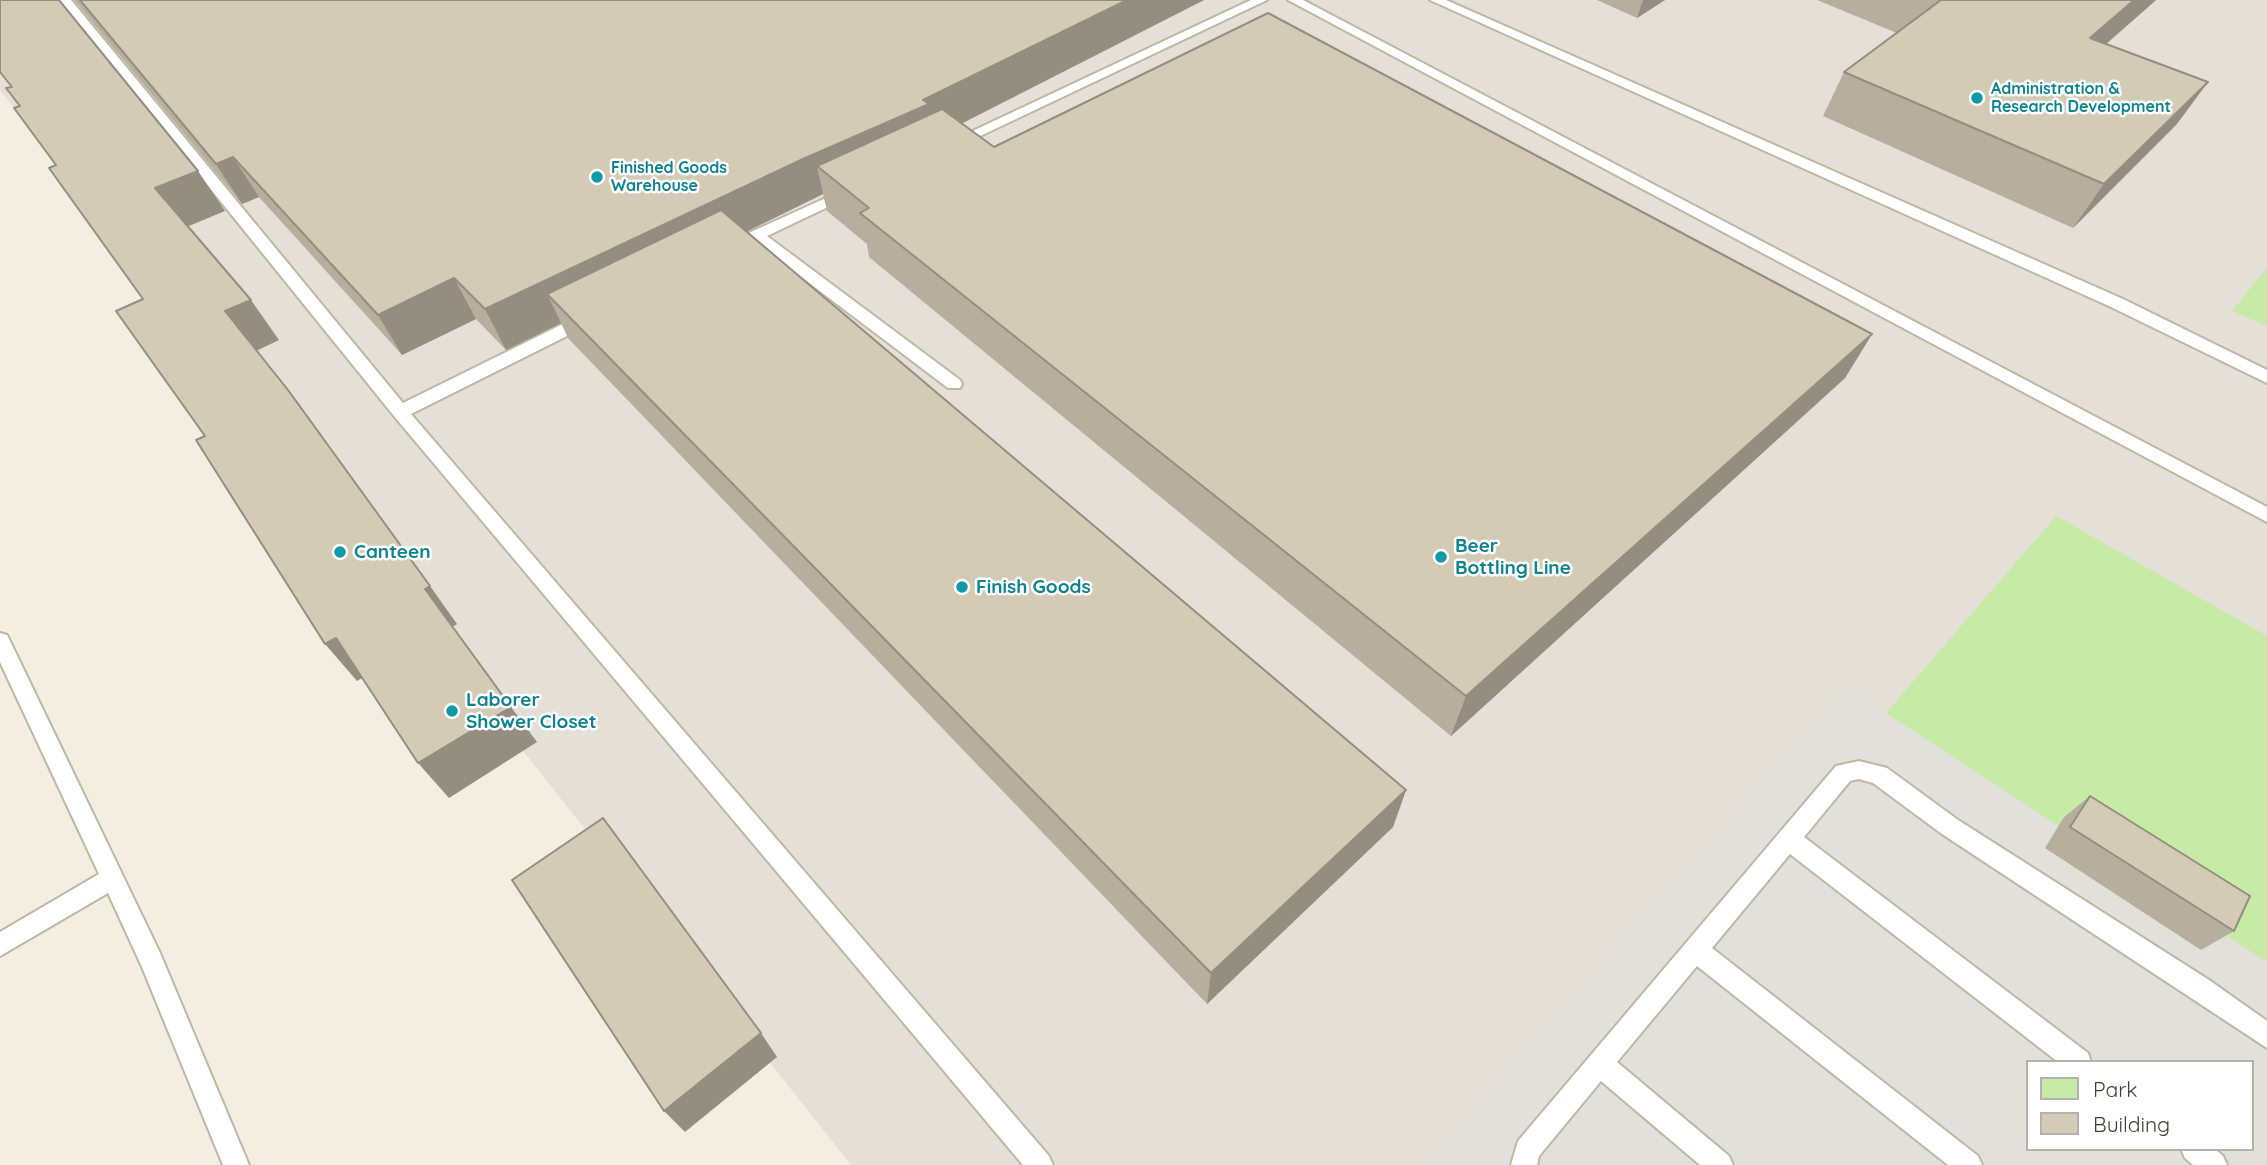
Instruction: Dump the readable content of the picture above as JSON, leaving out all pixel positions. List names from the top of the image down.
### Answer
{
  "places": [
    "Administration & Research Development",
    "Finished Goods Warehouse",
    "Canteen",
    "Beer Bottling Line",
    "Finish Goods",
    "Laborer Shower Closet"
  ],
  "legend": ["Park", "Building"]
}
